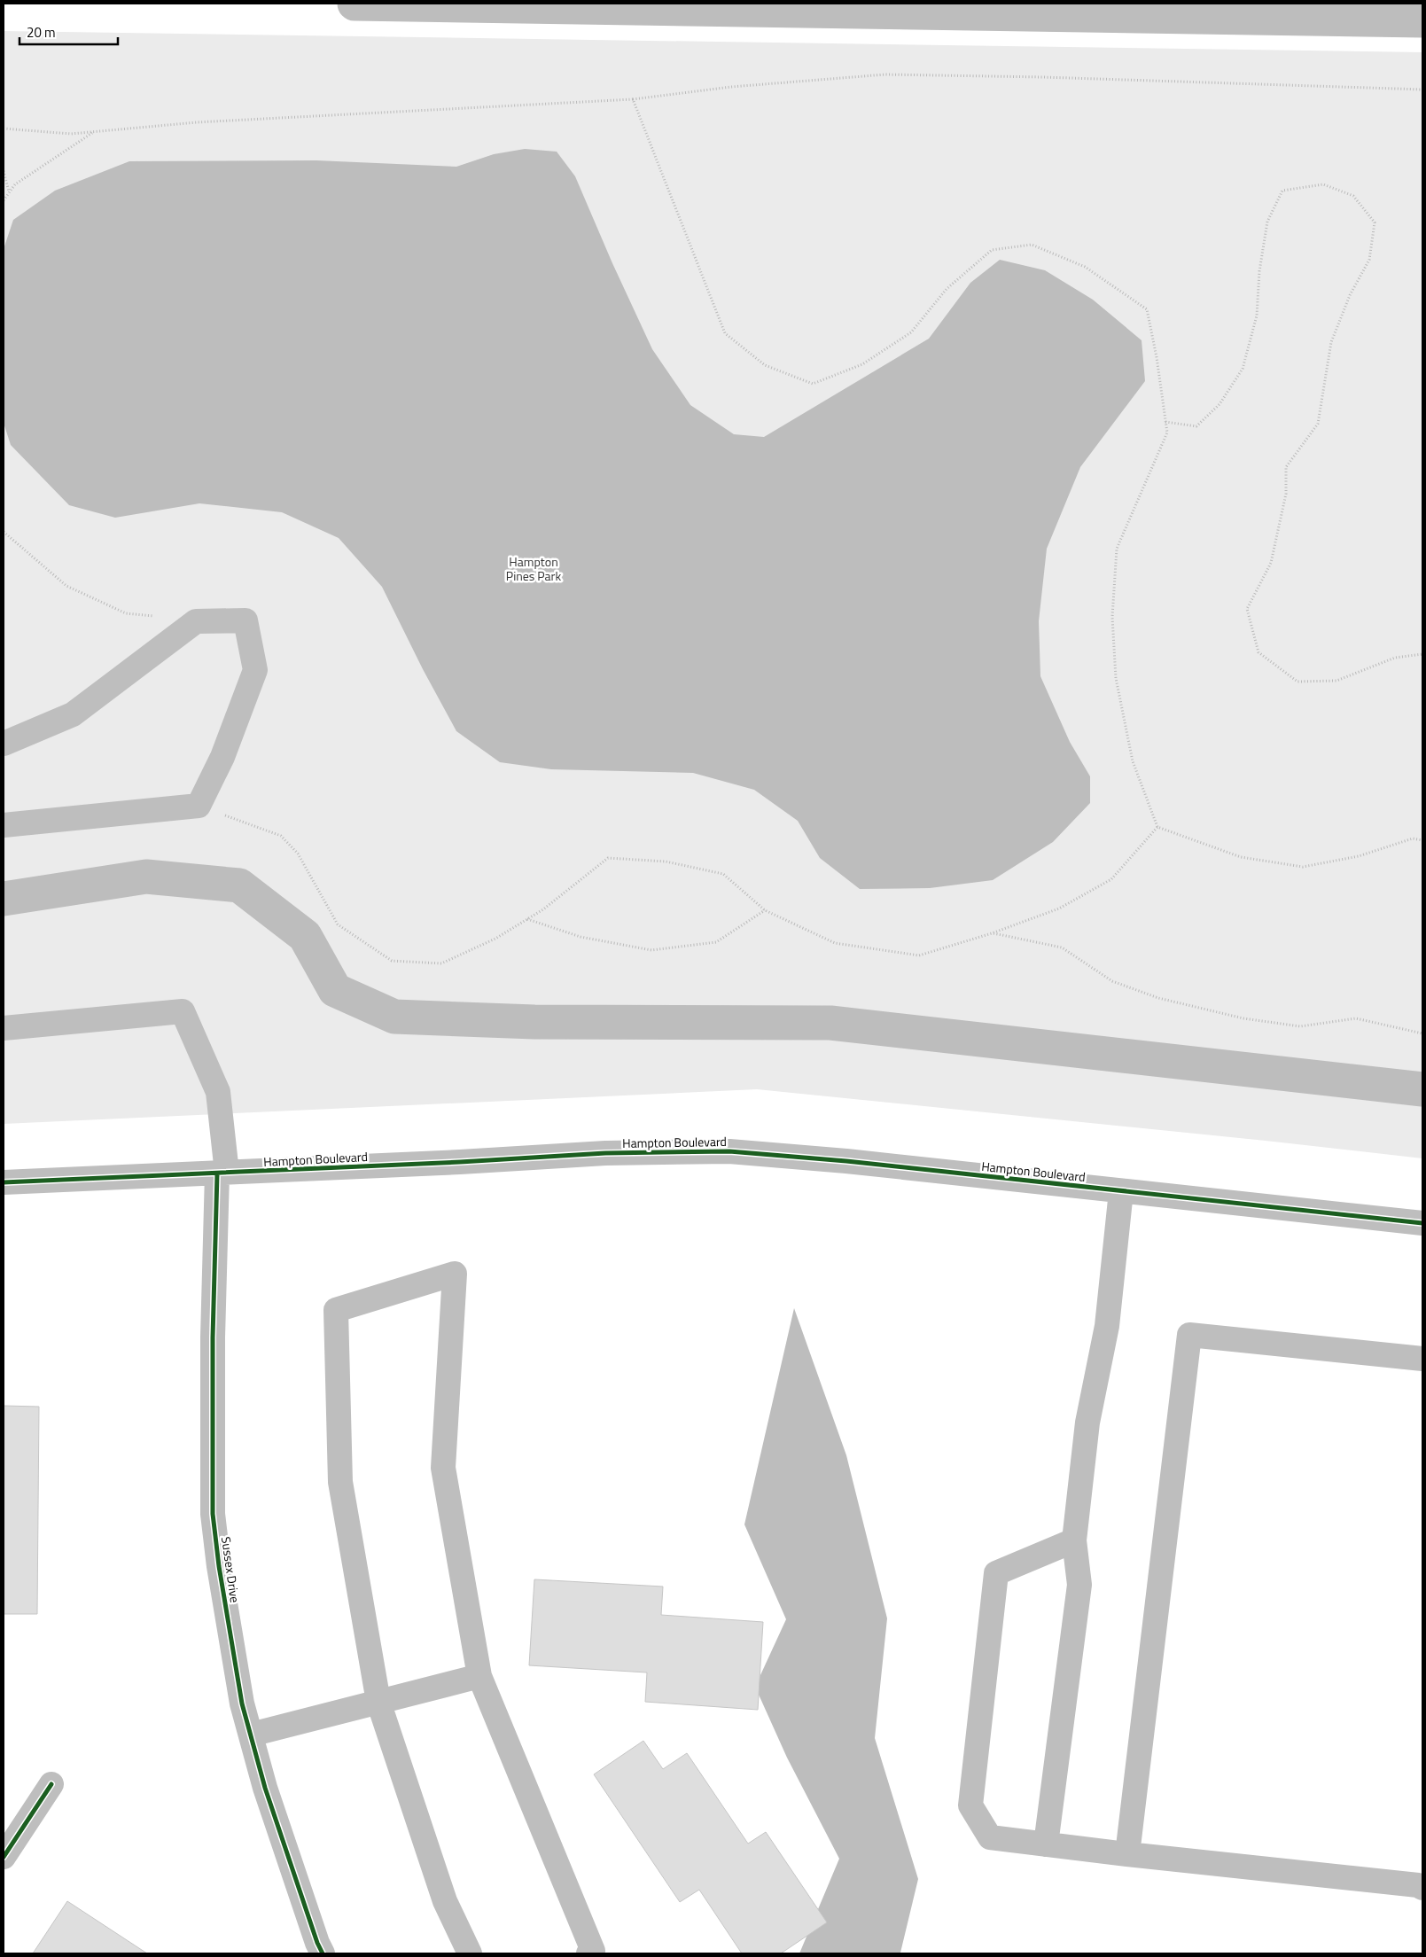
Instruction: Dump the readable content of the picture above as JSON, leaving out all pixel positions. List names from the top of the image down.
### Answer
{
  "streets": {
    "street": ["Hampton Boulevard", "Sussex Drive"]
  },
  "crossings": [
    ["Hampton Boulevard", "Sussex Drive"]
  ],
  "parks": ["Hampton Pines Park"],
  "scale_bar": "20 m"
}
